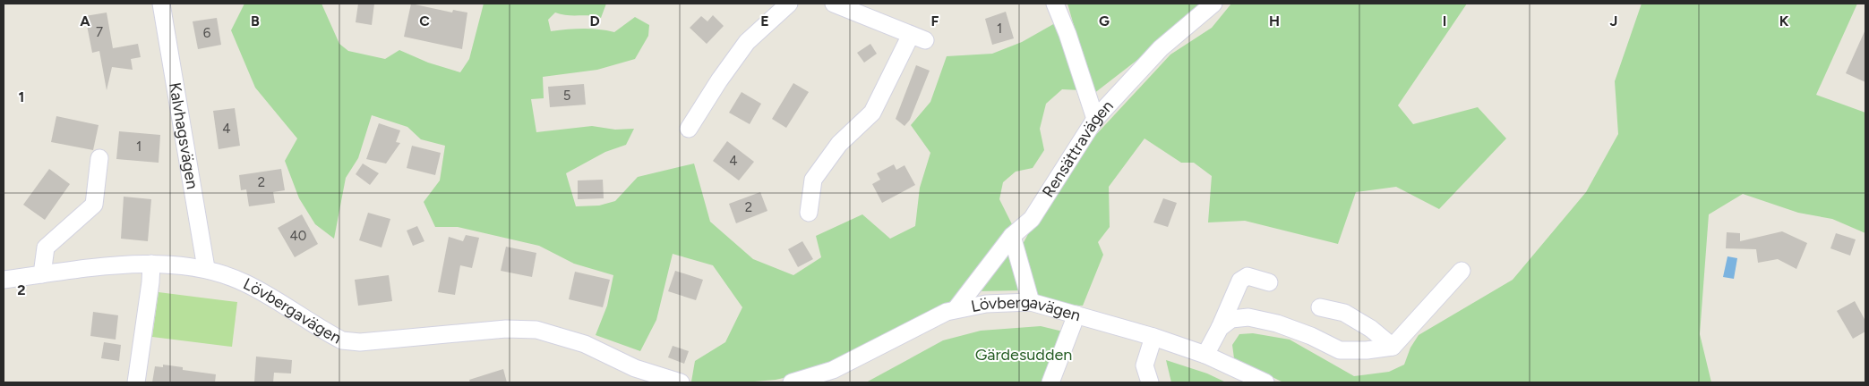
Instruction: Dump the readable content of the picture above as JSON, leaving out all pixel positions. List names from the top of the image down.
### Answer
{
  "streets": {
    "street": ["Kalvhagsvägen", "Rensättravägen", "Lövbergavägen"]
  },
  "crossings": [
    ["Kalvhagsvägen", "Lövbergavägen"],
    ["Rensättravägen", "Lövbergavägen"]
  ],
  "parks": ["Gärdesudden"],
  "house_numbers": [
    "1",
    "7",
    "6",
    "5",
    "4",
    "1",
    "4",
    "2",
    "2",
    "40"
  ],
  "grid": {
    "columns": [
      "A",
      "B",
      "C",
      "D",
      "E",
      "F",
      "G",
      "H",
      "I",
      "J",
      "K"
    ],
    "rows": ["1", "2"]
  }
}
